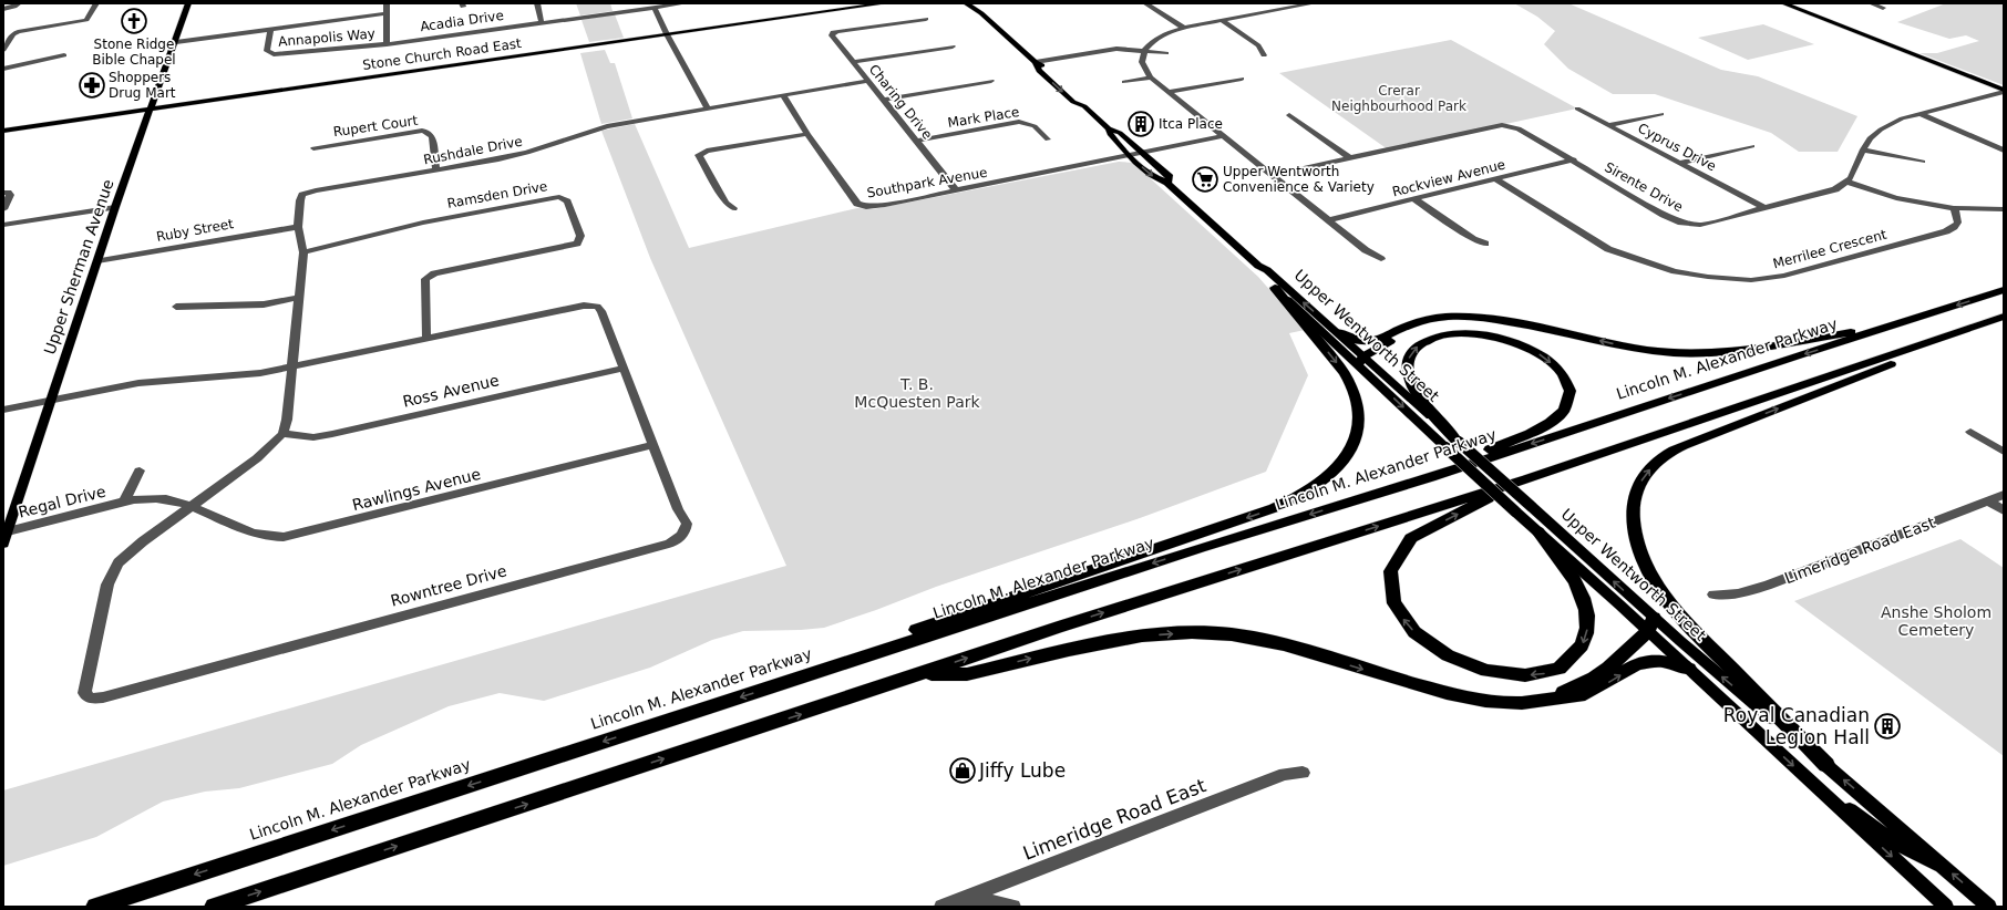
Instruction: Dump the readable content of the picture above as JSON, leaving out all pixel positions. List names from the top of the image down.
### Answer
{
  "streets": {
    "highway": ["Lincoln M. Alexander Parkway"],
    "main road": ["Stone Church Road East", "Upper Sherman Avenue", "Upper Wentworth Street"],
    "street": [
      "Acadia Drive",
      "Annapolis Way",
      "Charing Drive",
      "Mark Place",
      "Rupert Court",
      "Cyprus Drive",
      "Rushdale Drive",
      "Rockview Avenue",
      "Southpark Avenue",
      "Sirente Drive",
      "Ramsden Drive",
      "Ruby Street",
      "Merrilee Crescent",
      "Ross Avenue",
      "Rawlings Avenue",
      "Regal Drive",
      "Limeridge Road East",
      "Rowntree Drive"
    ]
  },
  "crossings": [
    ["Acadia Drive", "Annapolis Way"],
    ["Stone Church Road East", "Upper Sherman Avenue"],
    ["Charing Drive", "Mark Place"],
    ["Charing Drive", "Rushdale Drive"],
    ["Charing Drive", "Southpark Avenue"],
    ["Rupert Court", "Rushdale Drive"],
    ["Cyprus Drive", "Sirente Drive"],
    ["Rushdale Drive", "Southpark Avenue"],
    ["Rushdale Drive", "Ramsden Drive"],
    ["Rushdale Drive", "Ruby Street"],
    ["Rushdale Drive", "Rowntree Drive"],
    ["Rockview Avenue", "Sirente Drive"],
    ["Rockview Avenue", "Merrilee Crescent"],
    ["Southpark Avenue", "Upper Wentworth Street"],
    ["Ramsden Drive", "Rowntree Drive"],
    ["Ruby Street", "Upper Sherman Avenue"],
    ["Upper Sherman Avenue", "Regal Drive"],
    ["Upper Sherman Avenue", "Rowntree Drive"],
    ["Ross Avenue", "Rowntree Drive"],
    ["Rawlings Avenue", "Regal Drive"],
    ["Rawlings Avenue", "Rowntree Drive"],
    ["Regal Drive", "Rowntree Drive"]
  ],
  "parks": ["Crerar Neighbourhood Park", "T. B. McQuesten Park", "Anshe Sholom Cemetery"],
  "places": {
    "church": ["Stone Ridge Bible Chapel"],
    "pharmacy": ["Shoppers Drug Mart"],
    "building": ["Itca Place", "Royal Canadian Legion Hall"],
    "supermarket": ["Upper Wentworth Convenience & Variety"],
    "shop": ["Jiffy Lube"]
  }
}
